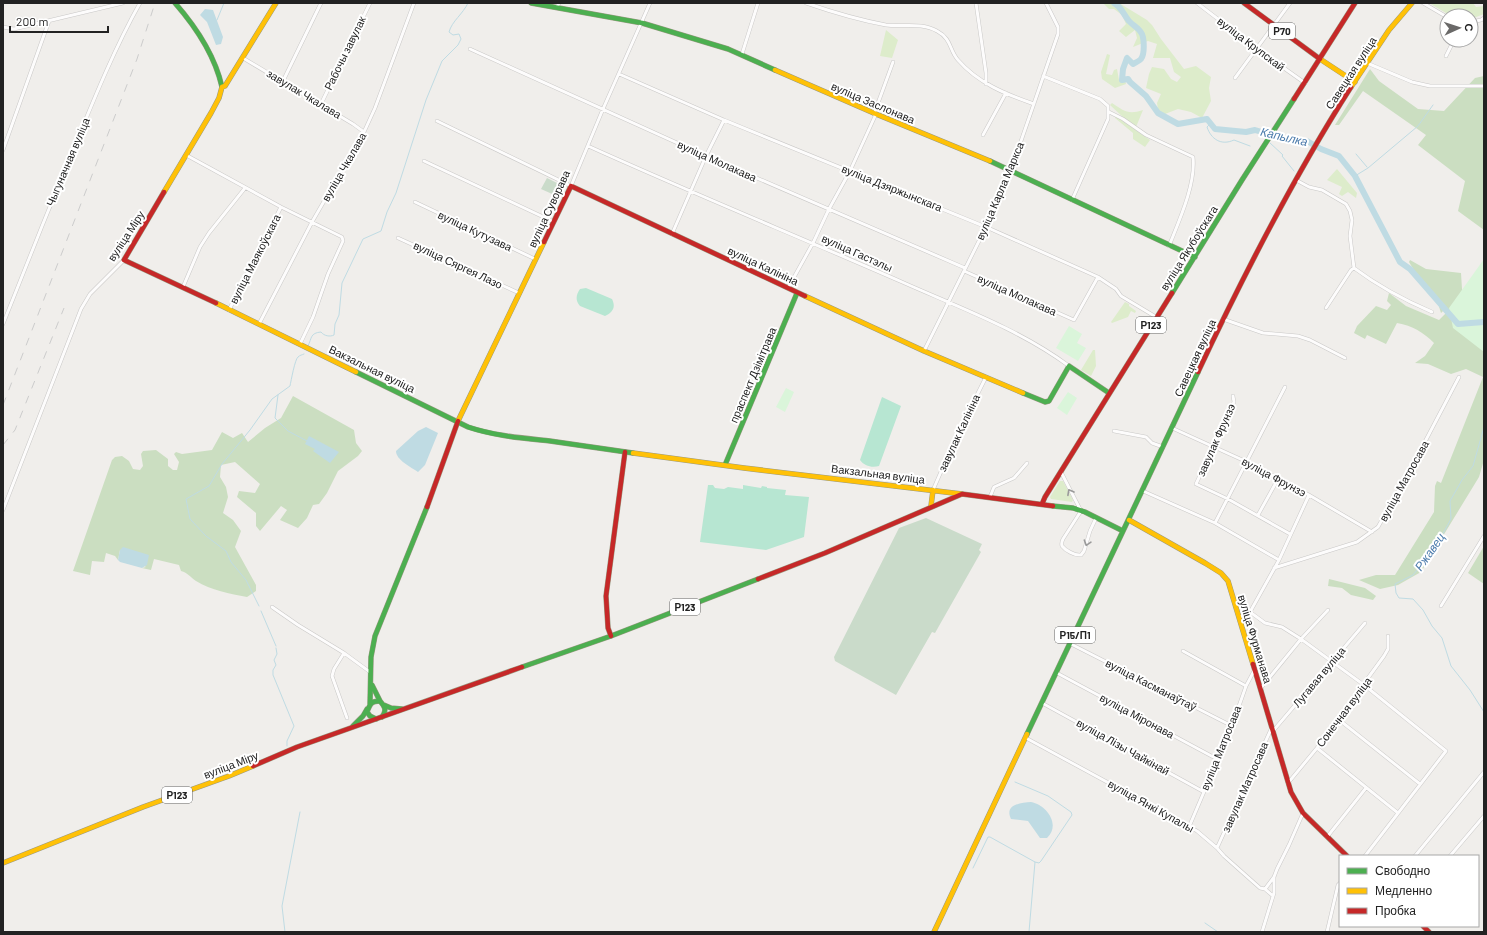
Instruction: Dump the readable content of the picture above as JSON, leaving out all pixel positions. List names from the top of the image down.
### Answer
{
  "streets": {
    "main road": [
      "Р70",
      "Савецкая вуліца",
      "вуліца Заслонава",
      "вуліца Суворава",
      "вуліца Міру",
      "вуліца Якубоўскага",
      "вуліца Гастэлы",
      "вуліца Калініна",
      "Р123",
      "Вакзальная вуліца",
      "праспект Дзімітрава",
      "Р15/П1",
      "вуліца Фурманава"
    ],
    "street": [
      "вуліца Крупскай",
      "Рабочы завулак",
      "завулак Чкалава",
      "вуліца Молакава",
      "Чыгуначная вуліца",
      "вуліца Чкалава",
      "вуліца Дзяржынскага",
      "вуліца Карла Маркса",
      "вуліца Кутузава",
      "вуліца Маякоўскага",
      "вуліца Сяргея Лазо",
      "завулак Калініна",
      "завулак Фрунзэ",
      "вуліца Фрунзэ",
      "вуліца Матросава",
      "Лугавая вуліца",
      "вуліца Касманаўтаў",
      "Сонечная вуліца",
      "вуліца Міронава",
      "вуліца Лізы Чайкінай",
      "завулак Матросава",
      "вуліца Янкі Купалы"
    ]
  },
  "crossings": [
    ["Р70", "вуліца Якубоўскага"],
    ["вуліца Крупскай", "вуліца Якубоўскага"],
    ["Рабочы завулак", "завулак Чкалава"],
    ["Савецкая вуліца", "Вакзальная вуліца"],
    ["Савецкая вуліца", "вуліца Фрунзэ"],
    ["Савецкая вуліца", "Р15/П1"],
    ["Савецкая вуліца", "вуліца Фурманава"],
    ["Савецкая вуліца", "вуліца Касманаўтаў"],
    ["Савецкая вуліца", "вуліца Міронава"],
    ["Савецкая вуліца", "вуліца Лізы Чайкінай"],
    ["Савецкая вуліца", "вуліца Янкі Купалы"],
    ["завулак Чкалава", "вуліца Чкалава"],
    ["завулак Чкалава", "вуліца Міру"],
    ["вуліца Заслонава", "вуліца Карла Маркса"],
    ["вуліца Заслонава", "вуліца Суворава"],
    ["вуліца Заслонава", "вуліца Якубоўскага"],
    ["вуліца Молакава", "вуліца Дзяржынскага"],
    ["вуліца Молакава", "вуліца Карла Маркса"],
    ["вуліца Молакава", "вуліца Суворава"],
    ["вуліца Чкалава", "Вакзальная вуліца"],
    ["вуліца Дзяржынскага", "вуліца Карла Маркса"],
    ["вуліца Дзяржынскага", "вуліца Суворава"],
    ["вуліца Дзяржынскага", "вуліца Якубоўскага"],
    ["вуліца Карла Маркса", "вуліца Гастэлы"],
    ["вуліца Карла Маркса", "вуліца Калініна"],
    ["вуліца Суворава", "вуліца Кутузава"],
    ["вуліца Суворава", "вуліца Гастэлы"],
    ["вуліца Суворава", "вуліца Сяргея Лазо"],
    ["вуліца Суворава", "вуліца Калініна"],
    ["вуліца Суворава", "Вакзальная вуліца"],
    ["вуліца Міру", "Р123"],
    ["вуліца Міру", "Вакзальная вуліца"],
    ["вуліца Якубоўскага", "вуліца Гастэлы"],
    ["вуліца Якубоўскага", "Вакзальная вуліца"],
    ["вуліца Гастэлы", "вуліца Калініна"],
    ["вуліца Маякоўскага", "Вакзальная вуліца"],
    ["вуліца Калініна", "праспект Дзімітрава"],
    ["вуліца Калініна", "завулак Калініна"],
    ["Р123", "Вакзальная вуліца"],
    ["Вакзальная вуліца", "праспект Дзімітрава"],
    ["Вакзальная вуліца", "завулак Калініна"],
    ["завулак Фрунзэ", "вуліца Фрунзэ"],
    ["вуліца Фрунзэ", "вуліца Матросава"],
    ["вуліца Матросава", "вуліца Фурманава"],
    ["вуліца Матросава", "вуліца Касманаўтаў"],
    ["вуліца Матросава", "вуліца Міронава"],
    ["вуліца Матросава", "вуліца Лізы Чайкінай"],
    ["вуліца Матросава", "вуліца Янкі Купалы"],
    ["Р15/П1", "вуліца Янкі Купалы"],
    ["вуліца Фурманава", "Лугавая вуліца"],
    ["вуліца Фурманава", "Сонечная вуліца"],
    ["вуліца Фурманава", "завулак Матросава"],
    ["Лугавая вуліца", "завулак Матросава"],
    ["завулак Матросава", "вуліца Янкі Купалы"]
  ],
  "water": ["Капылка", "Ржавец"],
  "legend": ["Свободно", "Медленно", "Пробка"],
  "scale_bar": "200 m",
  "north": "right"
}
